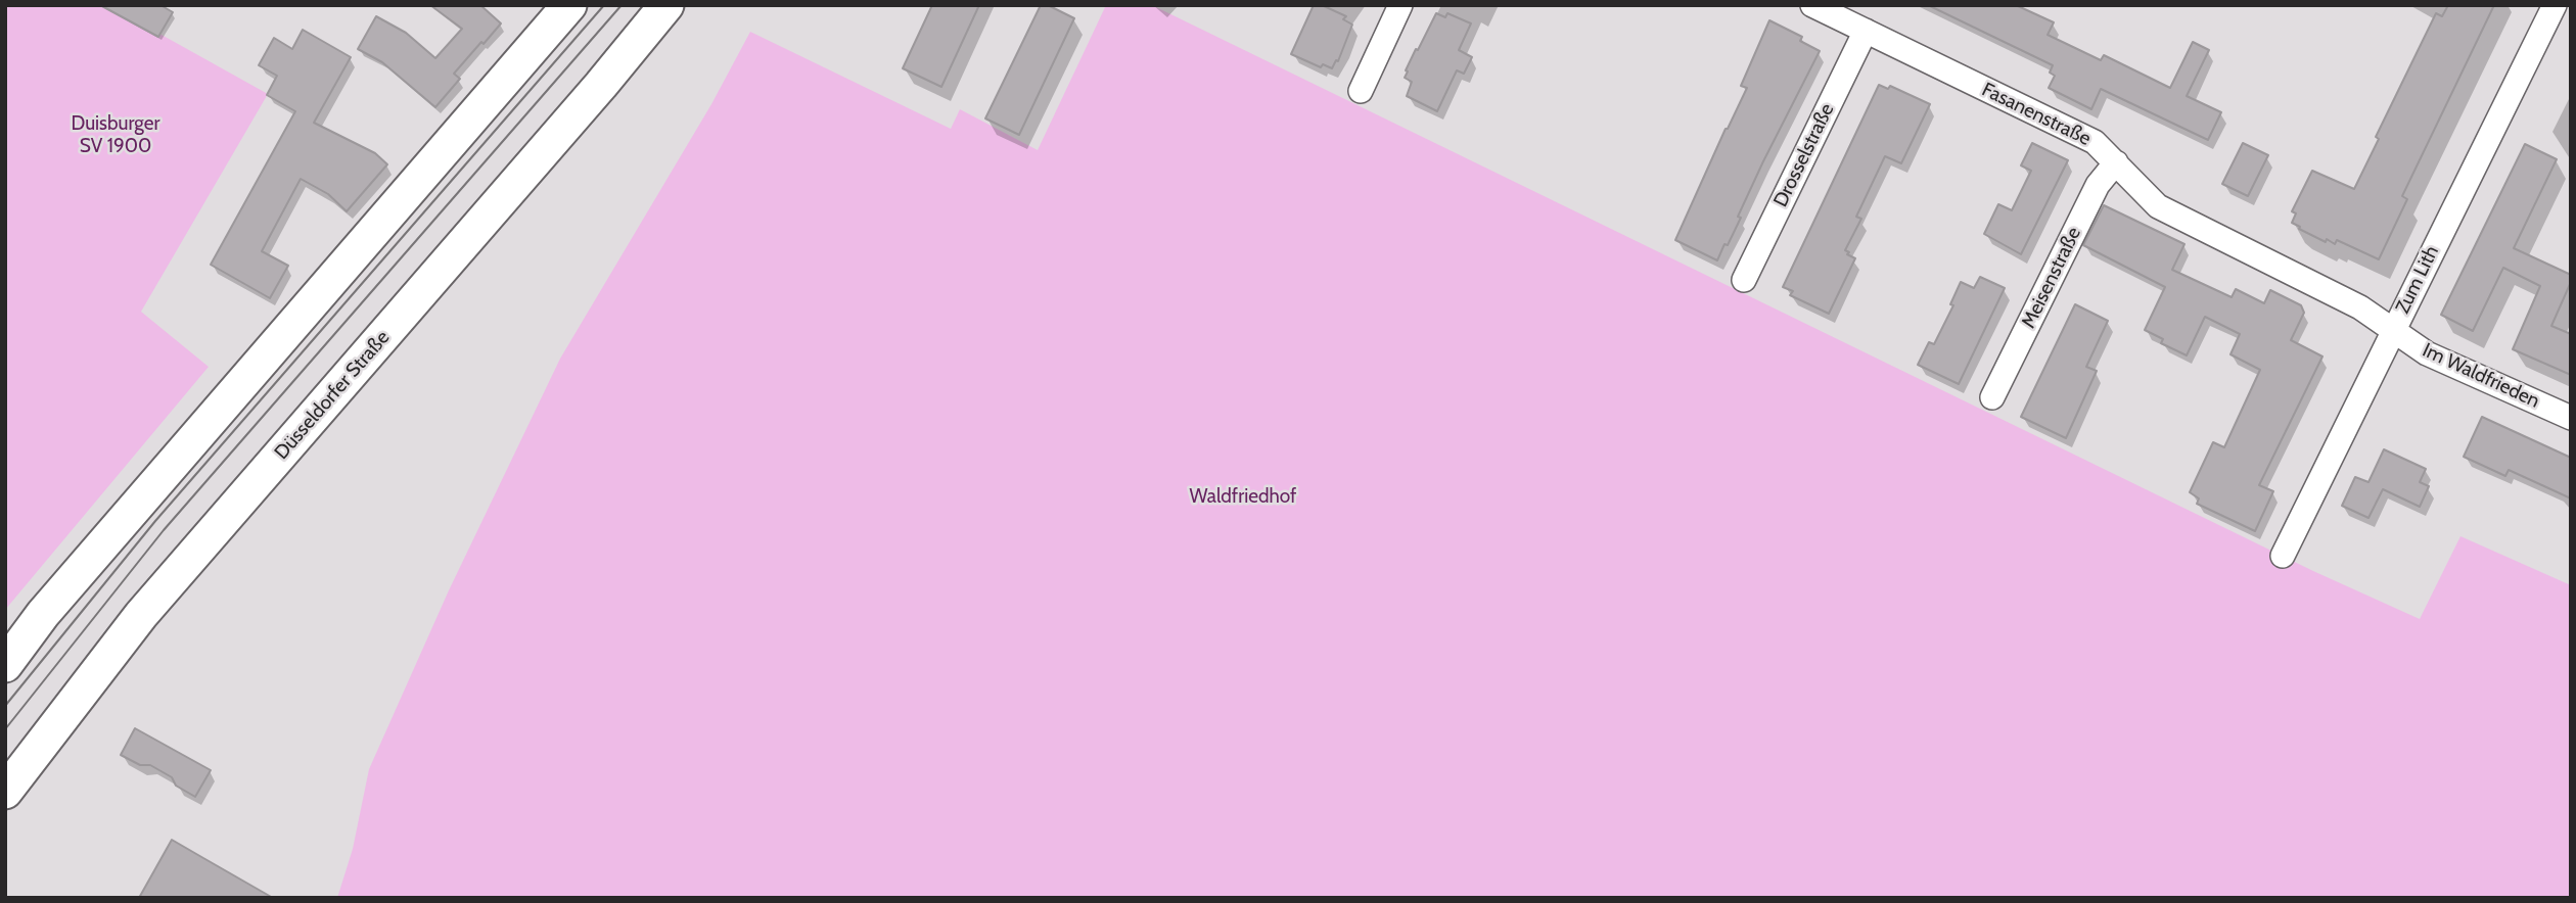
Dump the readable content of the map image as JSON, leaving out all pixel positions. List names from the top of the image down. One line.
{"streets":{"main road":["Düsseldorfer Straße"],"street":["Fasanenstraße","Drosselstraße","Meisenstraße","Zum Lith","Im Waldfrieden"]},"crossings":[["Fasanenstraße","Drosselstraße"],["Fasanenstraße","Meisenstraße"],["Fasanenstraße","Zum Lith"],["Fasanenstraße","Im Waldfrieden"],["Zum Lith","Im Waldfrieden"]],"parks":["Duisburger SV 1900","Waldfriedhof"]}
